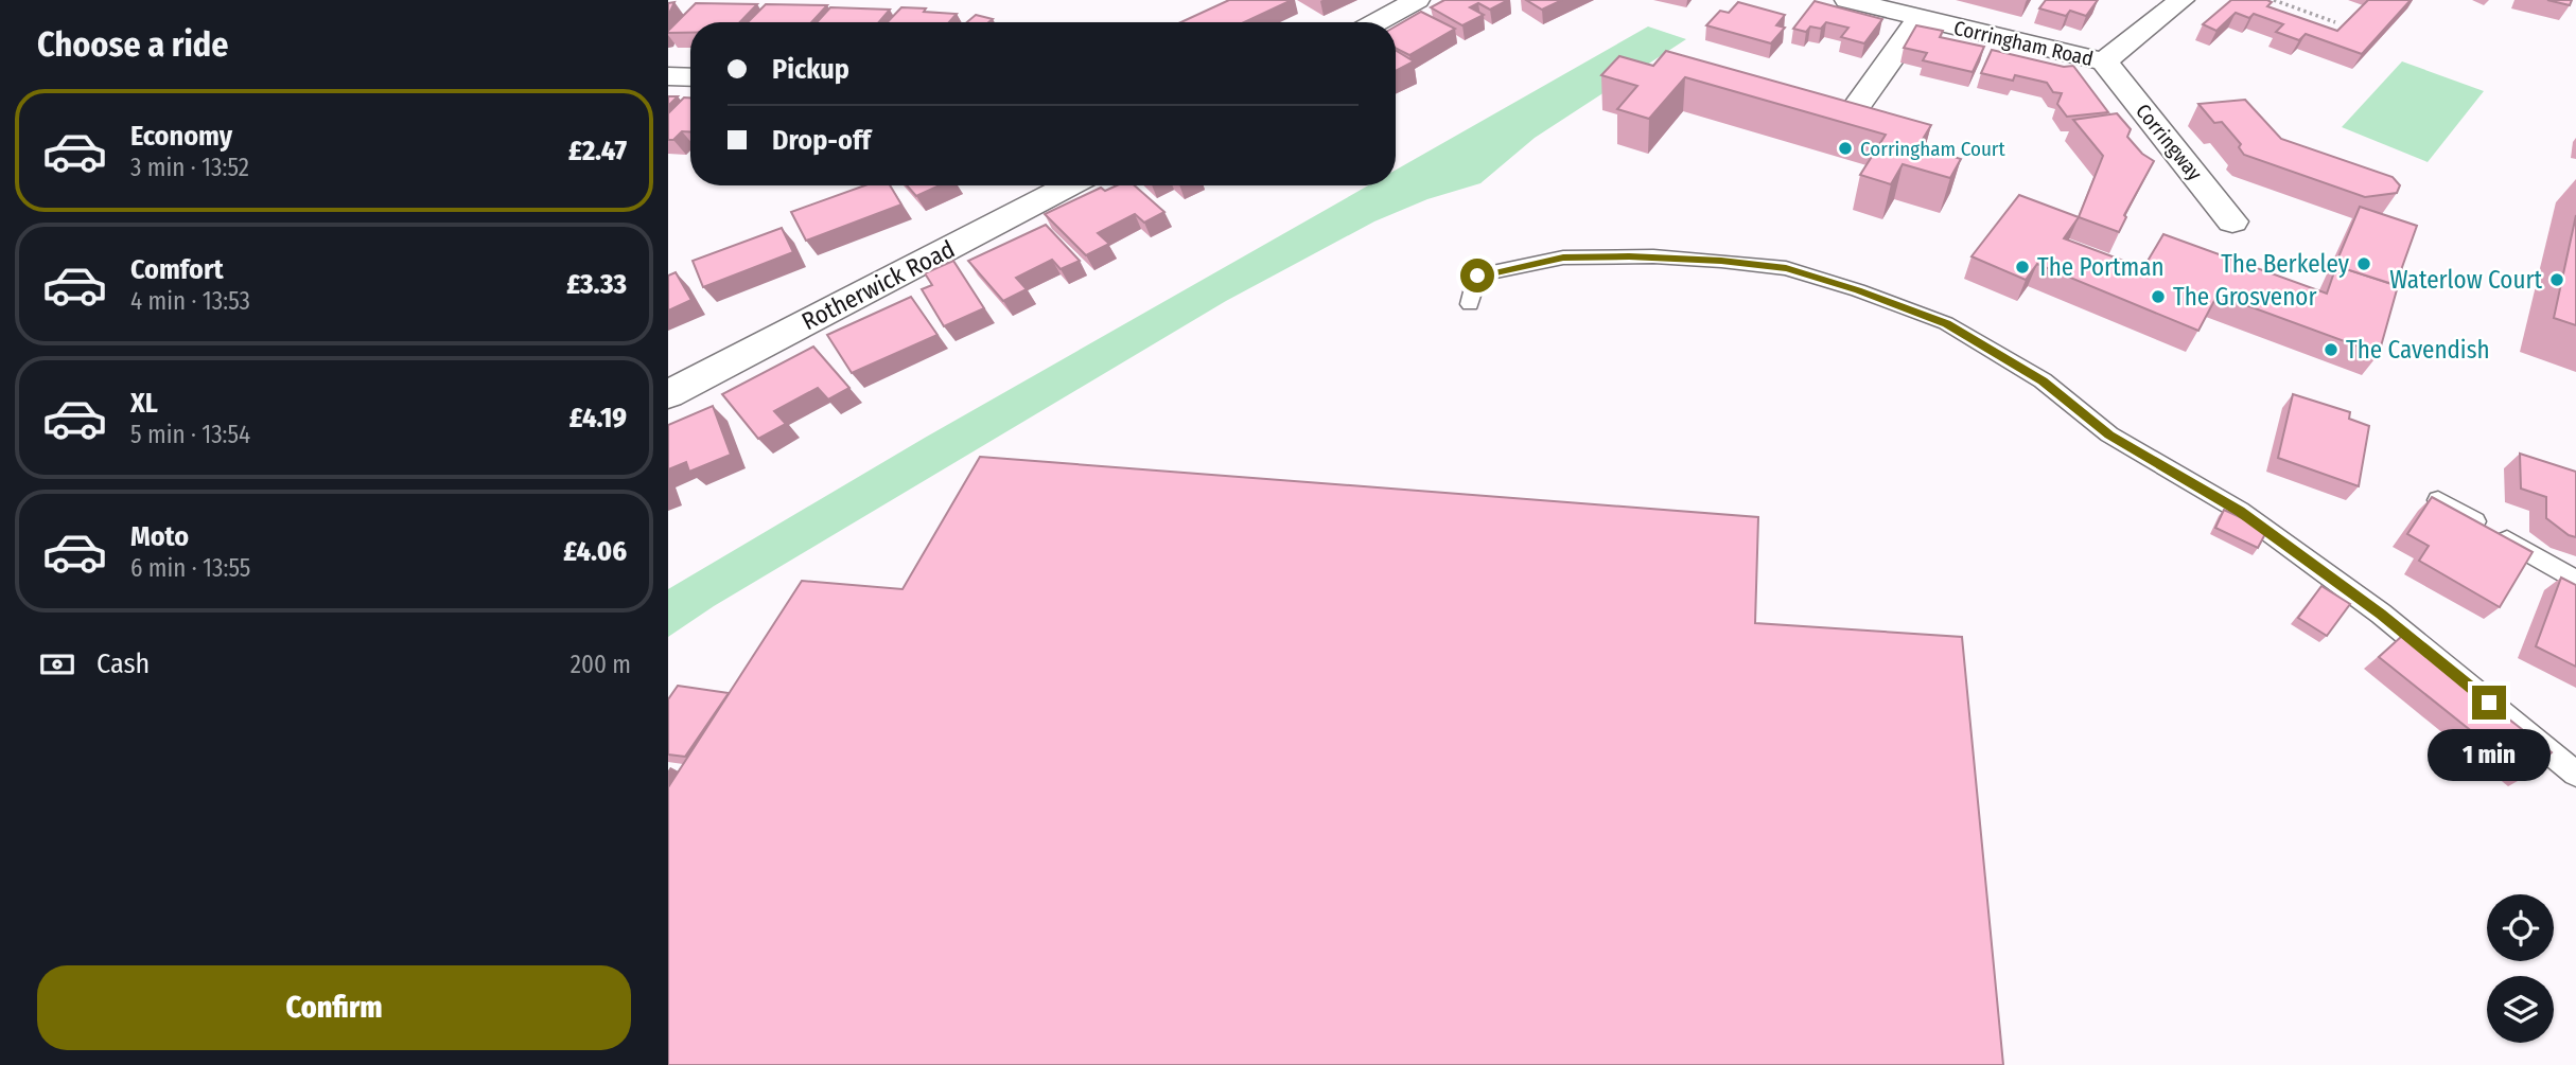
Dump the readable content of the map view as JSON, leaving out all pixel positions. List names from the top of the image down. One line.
{"streets":{"street":["Corringham Road","Corringway","Rotherwick Road"]},"crossings":[["Corringham Road","Corringway"]],"places":["Corringham Court","The Berkeley","The Portman","Waterlow Court","The Grosvenor","The Cavendish"],"page":{"heading":"Choose a ride","banner":["Pickup","Drop-off"],"list":[{"name":"Economy","note":"3 min · 13:52","value":"£2.47"},{"name":"Comfort","note":"4 min · 13:53","value":"£3.33"},{"name":"XL","note":"5 min · 13:54","value":"£4.19"},{"name":"Moto","note":"6 min · 13:55","value":"£4.06"}],"pay":["Cash","200 m"],"bubble":"1 min","buttons":"Confirm"}}
